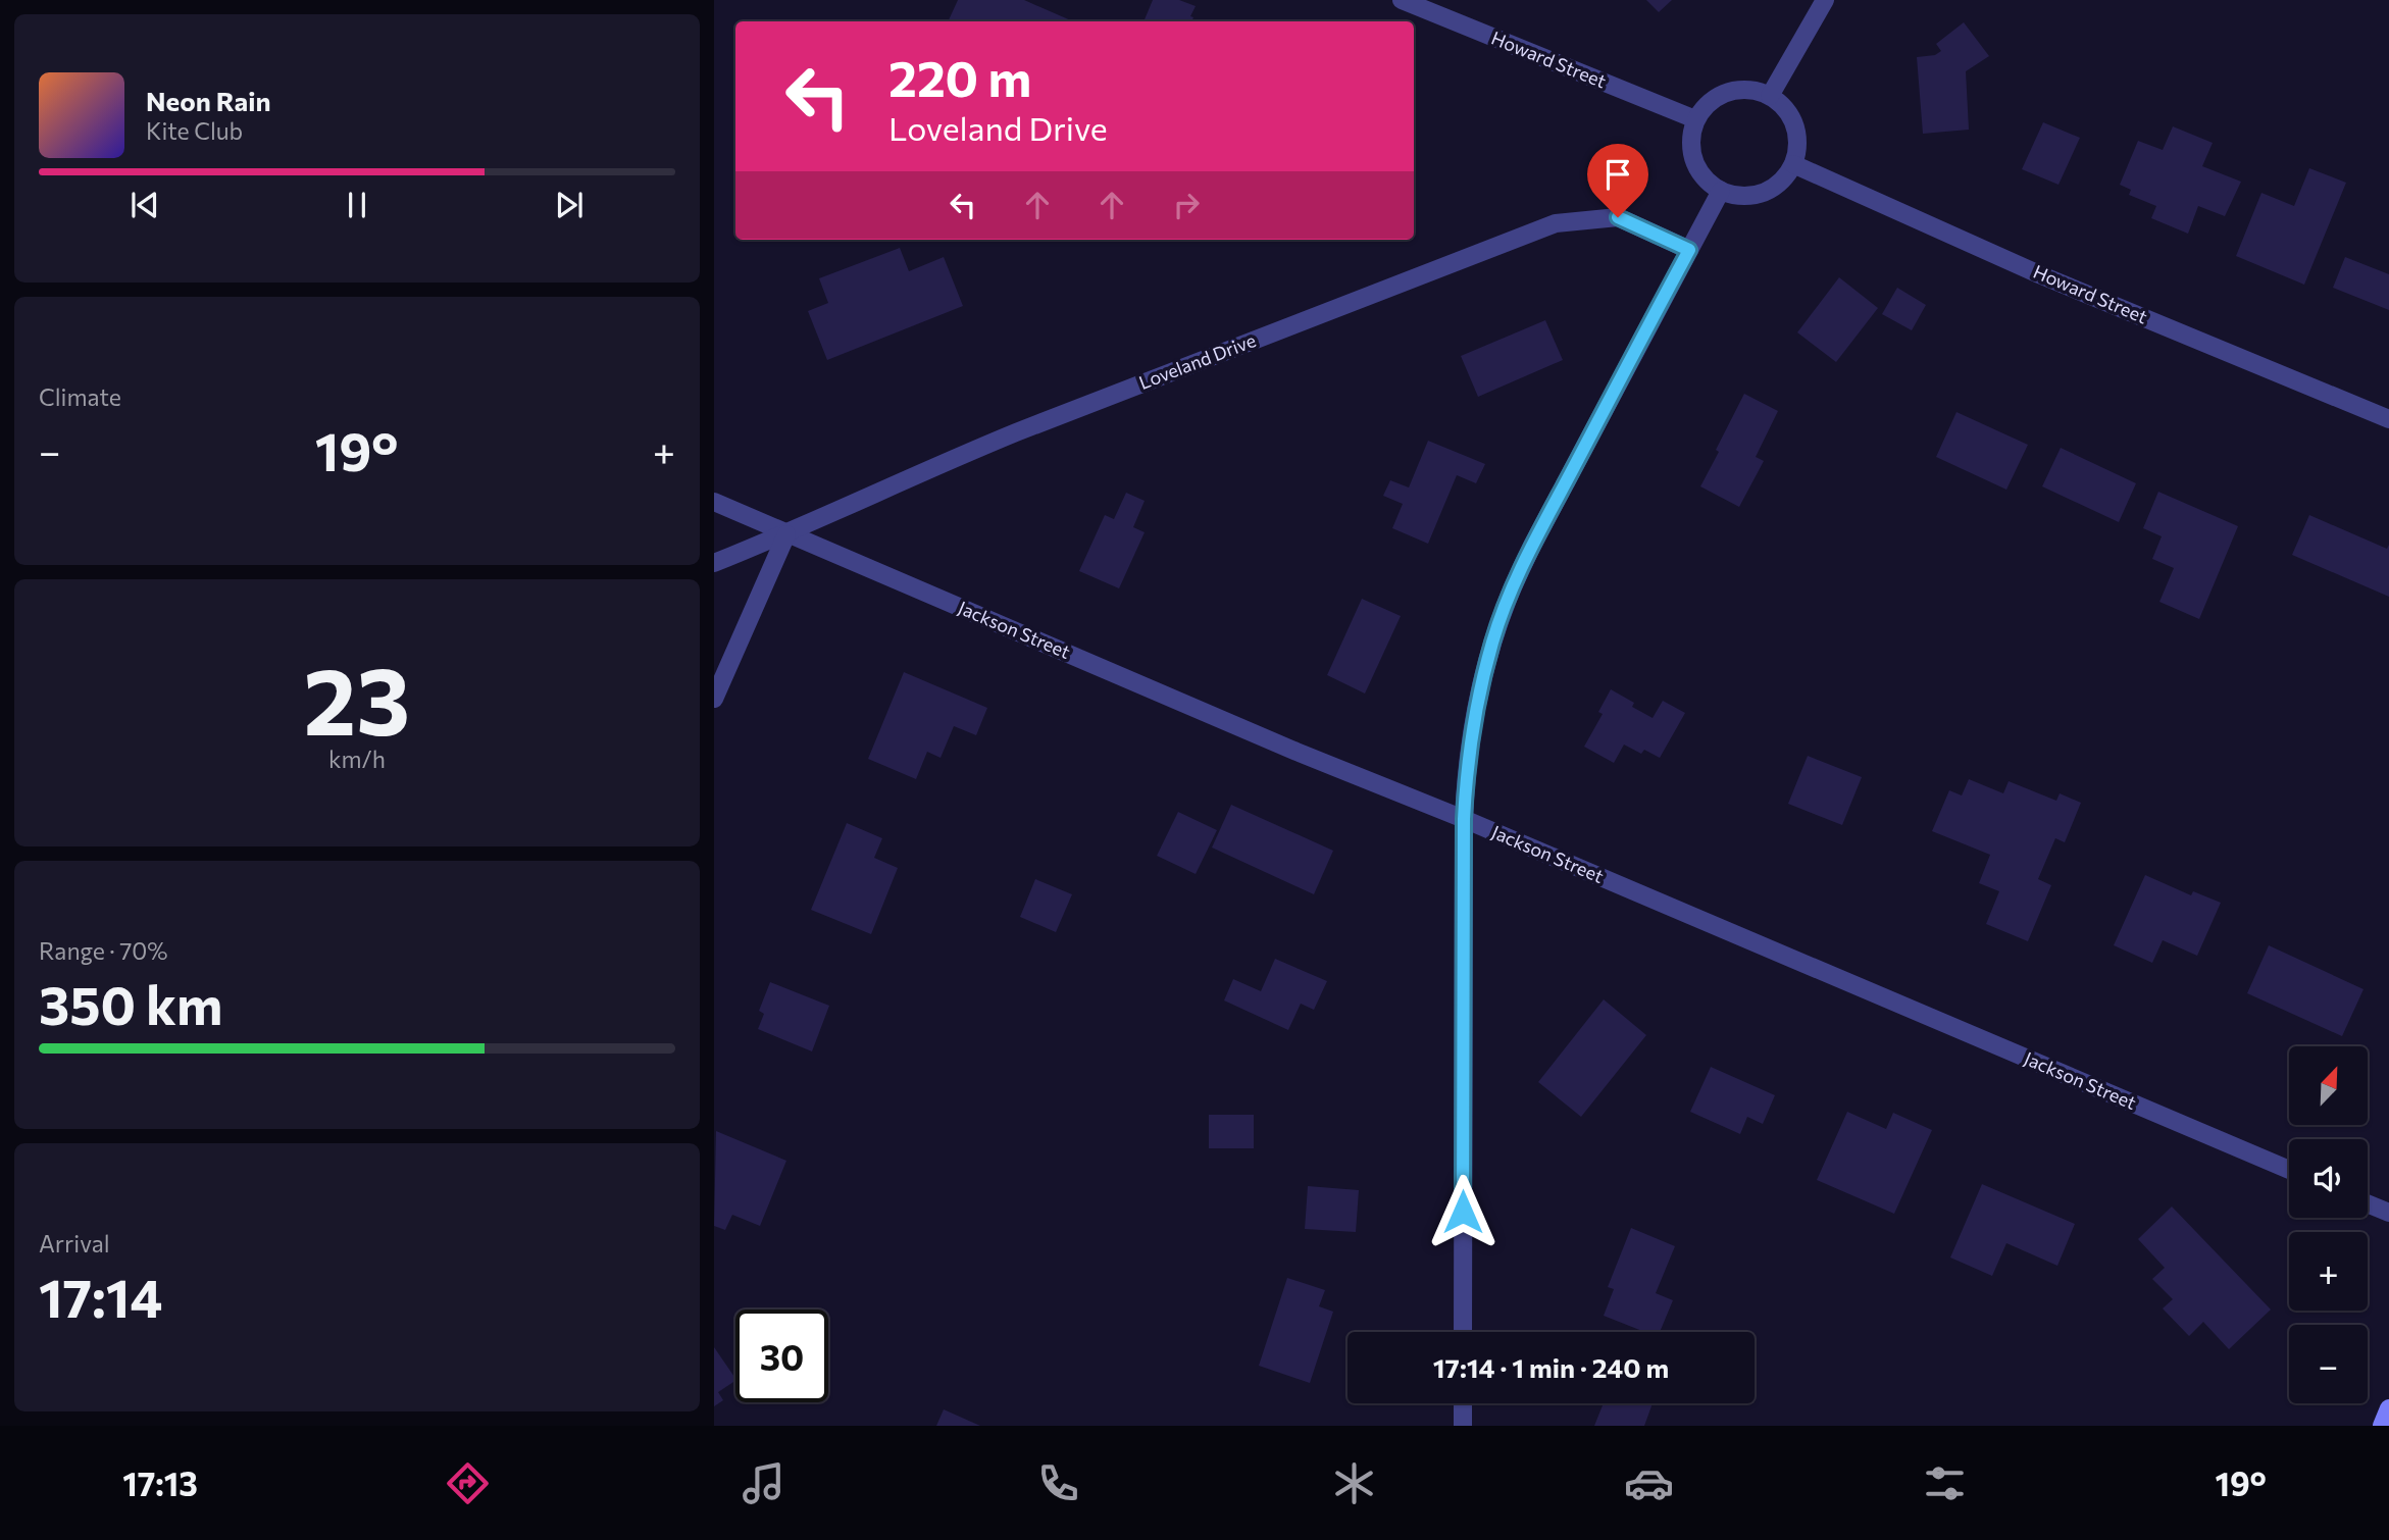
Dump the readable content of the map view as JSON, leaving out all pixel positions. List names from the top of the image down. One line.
{"streets":{"street":["Howard Street","Loveland Drive","Jackson Street"]},"crossings":[["Loveland Drive","Jackson Street"]],"north":"top right","page":{"turn":["220 m","Loveland Drive"],"song":["Neon Rain","Kite Club"],"tile":["Climate",["23","km/h"],["Range · 70%","350 km"],["Arrival","17:14"]],"heat":["−","19°","+"],"map_buttons":["+","−"],"limit":"30","trip":"17:14 · 1 min · 240 m","tabs":["17:13","19°"]}}
